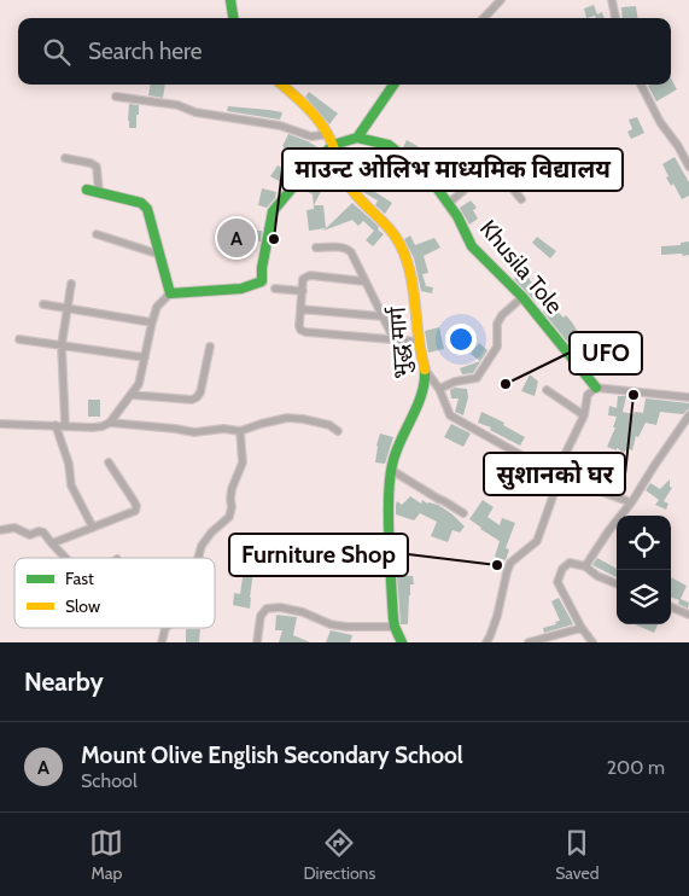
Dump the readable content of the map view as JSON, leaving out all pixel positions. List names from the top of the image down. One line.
{"streets":{"street":["Khusila Tole","भुद्ध मार्ग"]},"places":["माउन्ट ओलिभ माध्यमिक विद्यालय","UFO","सुशानको घर","Furniture Shop"],"legend":["Fast","Slow"],"page":{"search":"Search here","pins":"A","heading":"Nearby","list":[{"mark":"A","name":"Mount Olive English Secondary School","note":"School","value":"200 m"}],"nav":["Map","Directions","Saved"]}}
